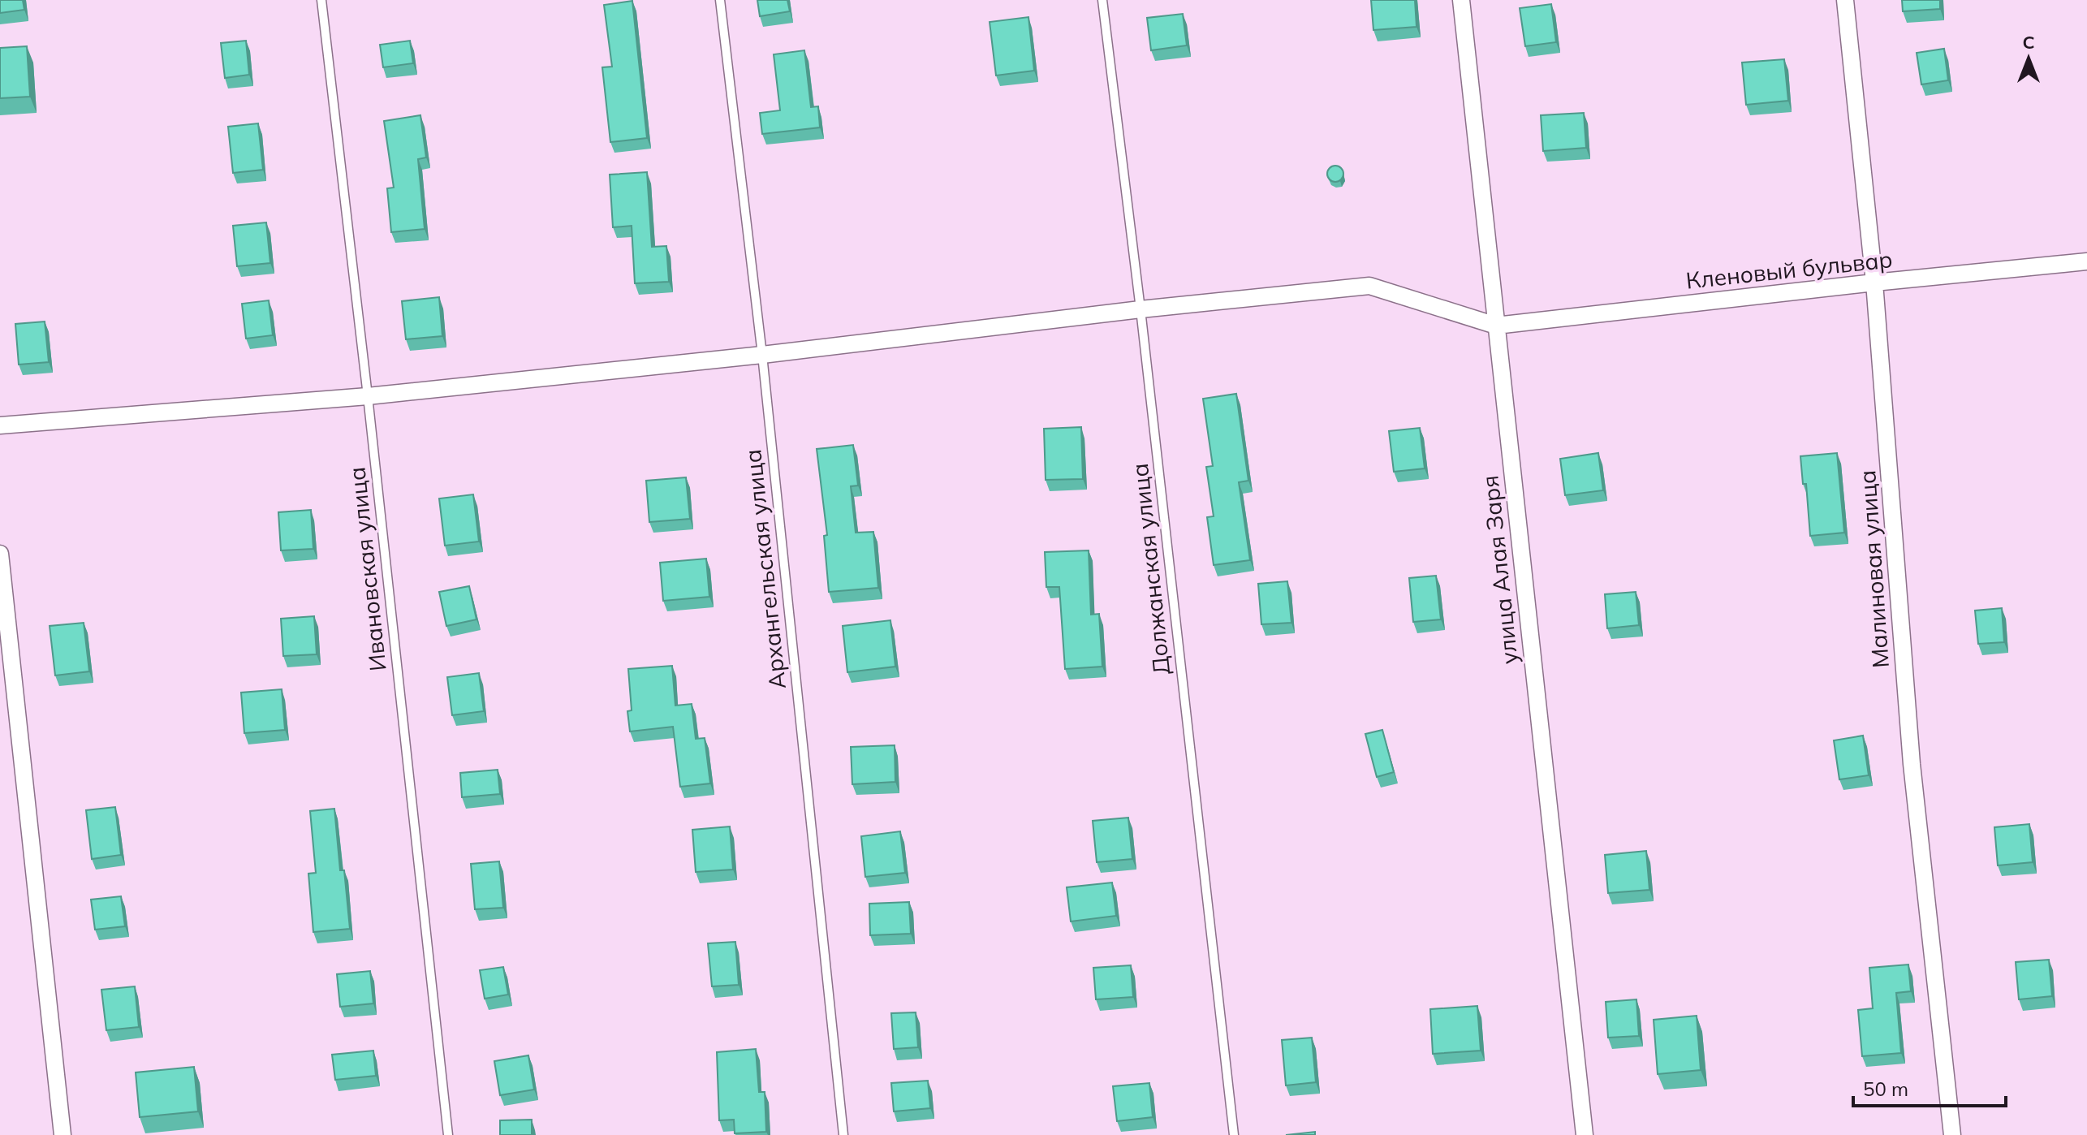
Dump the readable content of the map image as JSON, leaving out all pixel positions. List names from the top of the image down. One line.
{"streets":{"street":["Кленовый бульвар","Малиновая улица","улица Алая Заря"],"lane":["Ивановская улица","Архангельская улица","Должанская улица"]},"crossings":[["Кленовый бульвар","Малиновая улица"],["Кленовый бульвар","улица Алая Заря"]],"scale_bar":"50 m","north":"top"}
